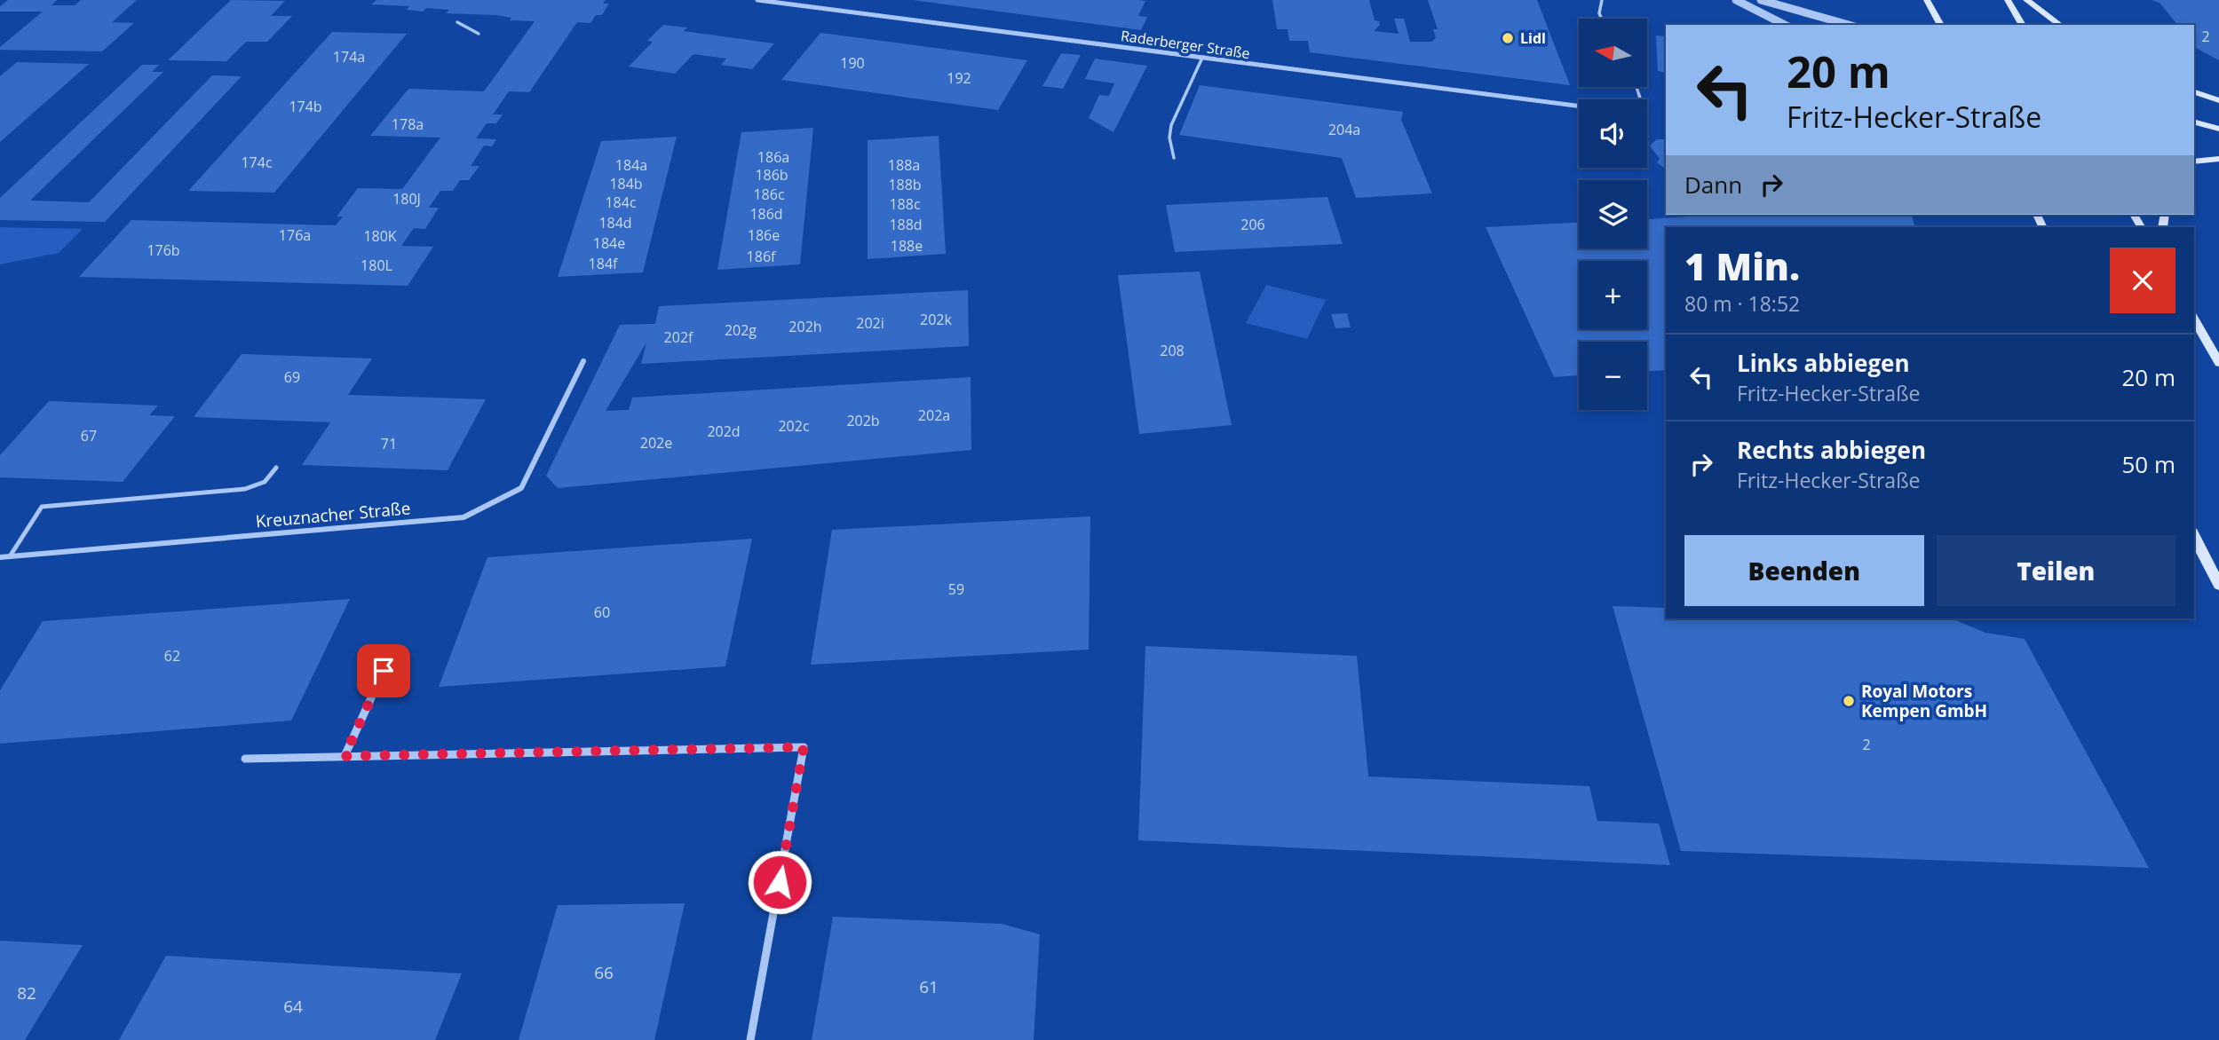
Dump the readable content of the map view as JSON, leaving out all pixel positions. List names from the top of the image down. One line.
{"streets":{"street":["Raderberger Straße","Kreuznacher Straße"]},"places":["Lidl","Royal Motors Kempen GmbH"],"house_numbers":["2","174a","190","192","174b","178a","204a","186a","174c","184a","188a","186b","184b","188b","186c","180J","184c","188c","186d","184d","188d","206","176a","186e","180K","184e","188e","176b","186f","184f","180L","202k","202i","202h","202g","202f","208","69","202a","202b","202c","202d","67","202e","71","59","60","62","2","66","61","82","64"],"north":"left","page":{"map_buttons":["+","−"],"turn":["20 m","Fritz-Hecker-Straße"],"then":"Dann","heading":["1 Min.","80 m · 18:52"],"list":[{"name":"Links abbiegen","note":"Fritz-Hecker-Straße","value":"20 m"},{"name":"Rechts abbiegen","note":"Fritz-Hecker-Straße","value":"50 m"}],"buttons":["Beenden","Teilen"]}}
